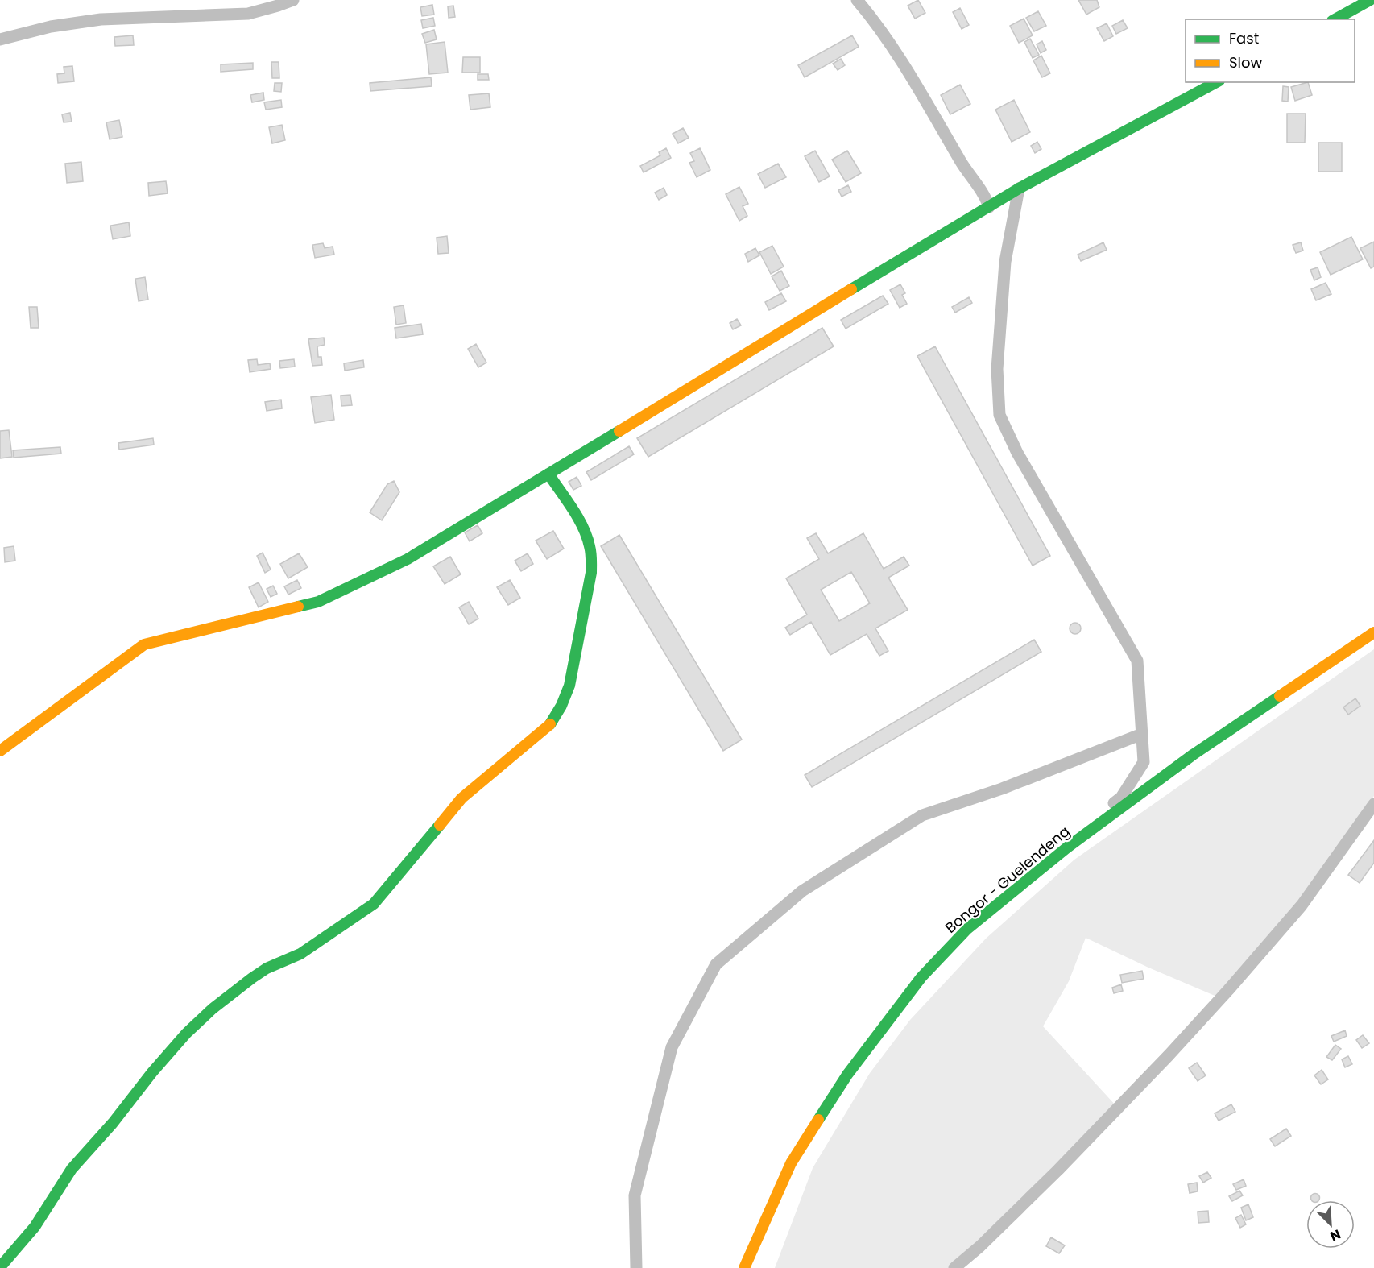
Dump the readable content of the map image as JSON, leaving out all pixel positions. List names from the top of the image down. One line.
{"streets":{"main road":["Bongor - Guelendeng"]},"legend":["Fast","Slow"],"north":"bottom right"}
